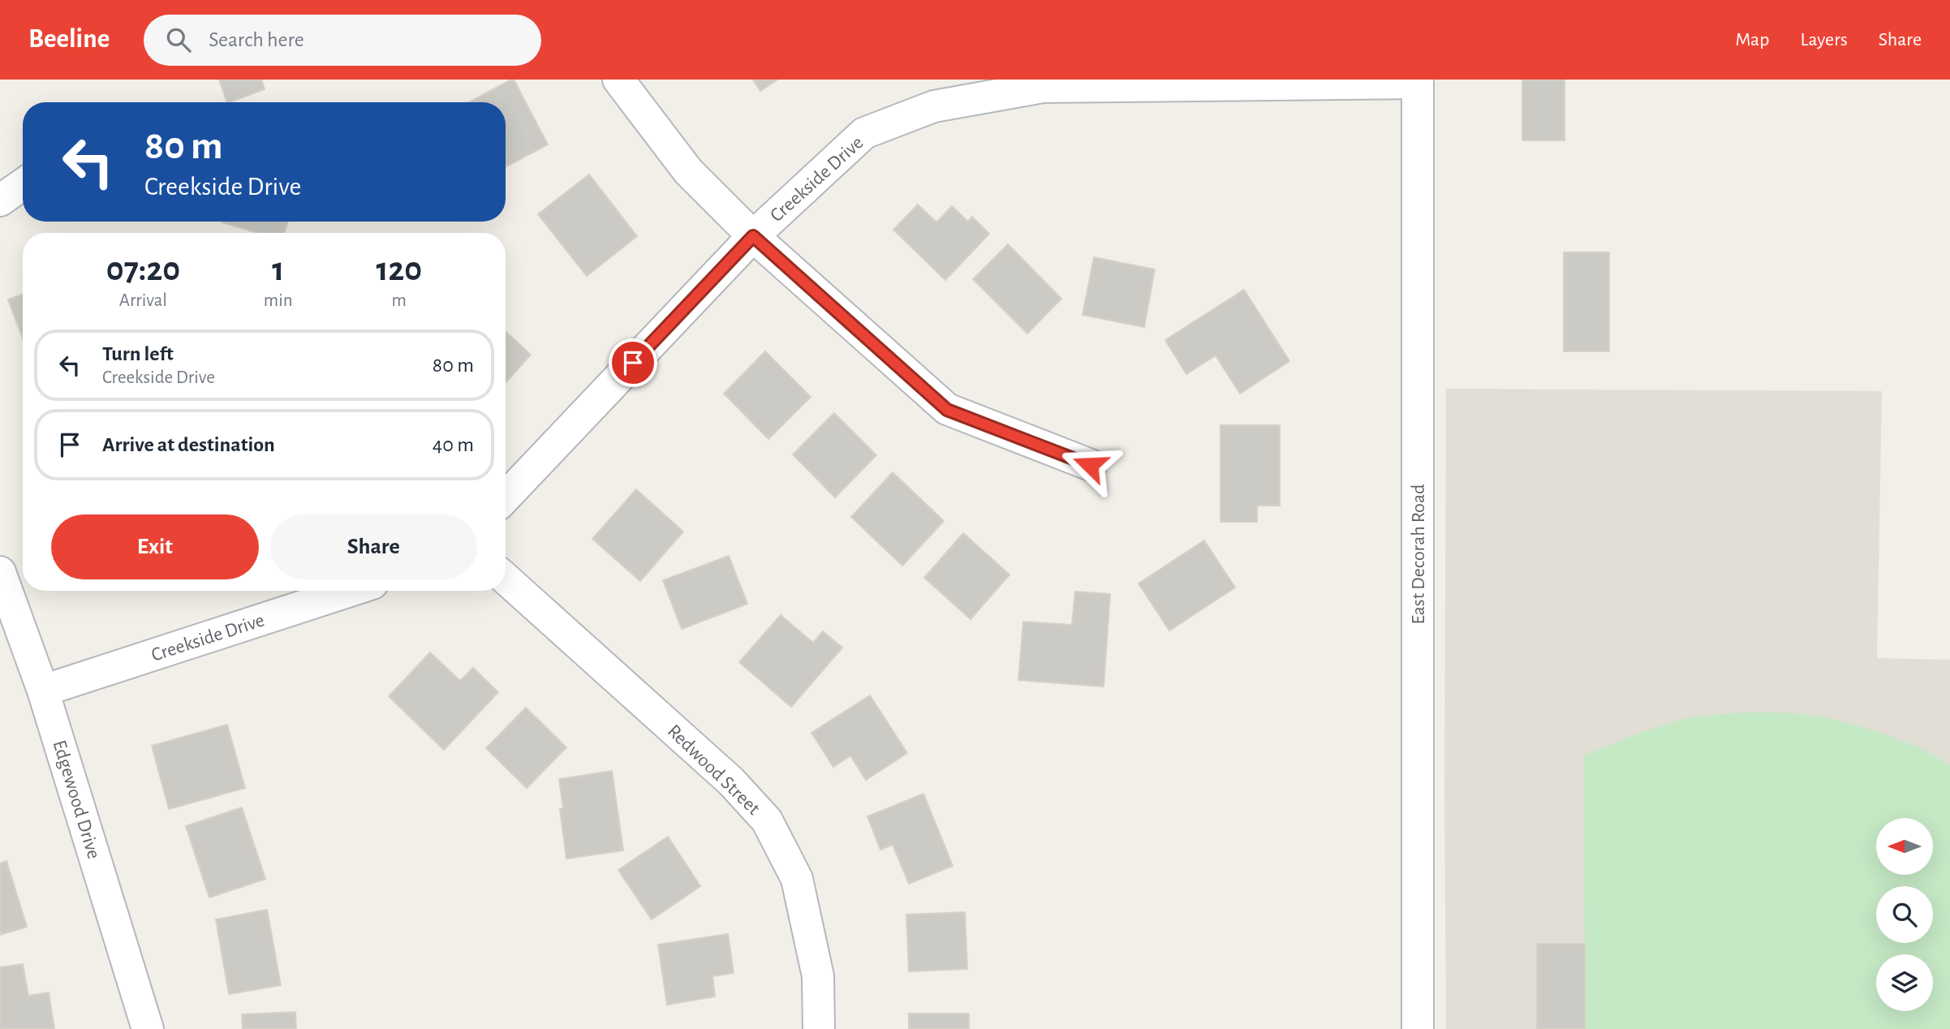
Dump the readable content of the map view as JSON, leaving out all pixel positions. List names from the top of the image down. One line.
{"streets":{"street":["Creekside Drive","East Decorah Road","Redwood Street","Edgewood Drive"]},"crossings":[["Creekside Drive","East Decorah Road"],["Creekside Drive","Edgewood Drive"]],"north":"left","page":{"header":"Beeline","search":"Search here","nav":["Map","Layers","Share"],"turn":["80 m","Creekside Drive"],"eta":["07:20","Arrival","1","min","120","m"],"list":[{"name":"Turn left","note":"Creekside Drive","value":"80 m"},{"name":"Arrive at destination","value":"40 m"}],"buttons":["Exit","Share"]}}
